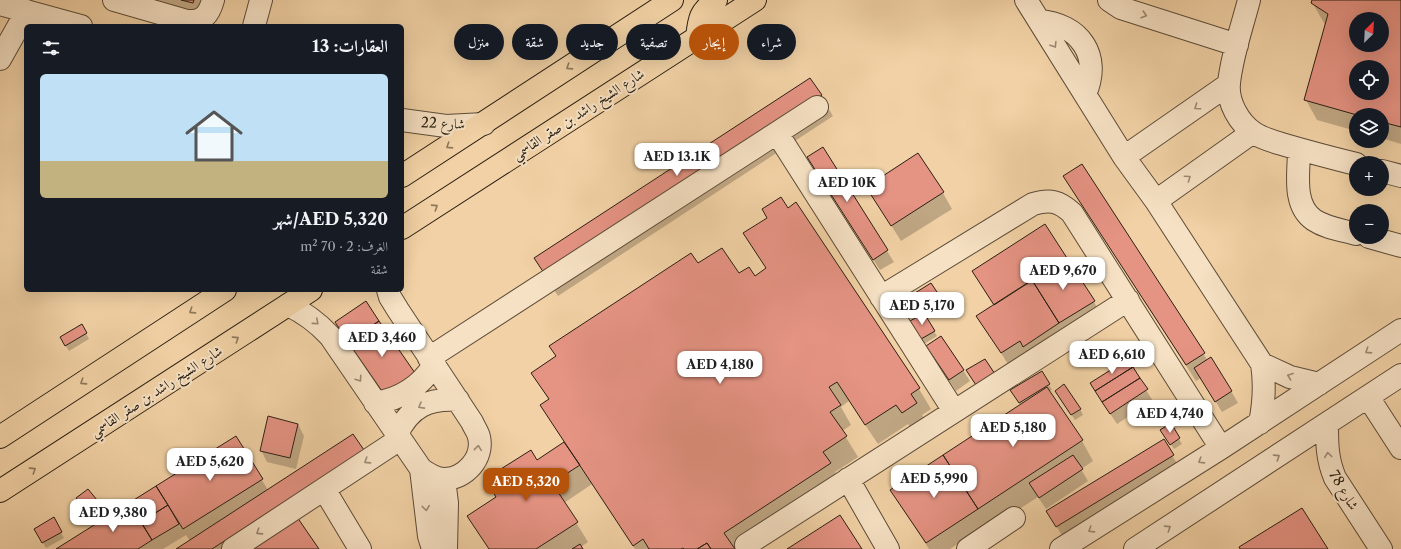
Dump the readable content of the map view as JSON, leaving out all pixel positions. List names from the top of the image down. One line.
{"streets":{"main road":["شارع الشيخ راشد بن صقر القاسمي"],"street":["شارع 22","شارع 78"]},"north":"top right","page":{"map_buttons":["+","−"],"chip":["شراء","إيجار","تصفية","جديد","شقة","منزل"],"heading":"العقارات: 13","list":[{"name":"AED 5,320/شهر","note":"الغرف: 2 · 70 m² · شقة"}],"price":["AED 13.1K","AED 10K","AED 9,670","AED 5,170","AED 3,460","AED 6,610","AED 4,180","AED 4,740","AED 5,180","AED 5,620","AED 5,990","AED 5,320","AED 9,380"]}}
